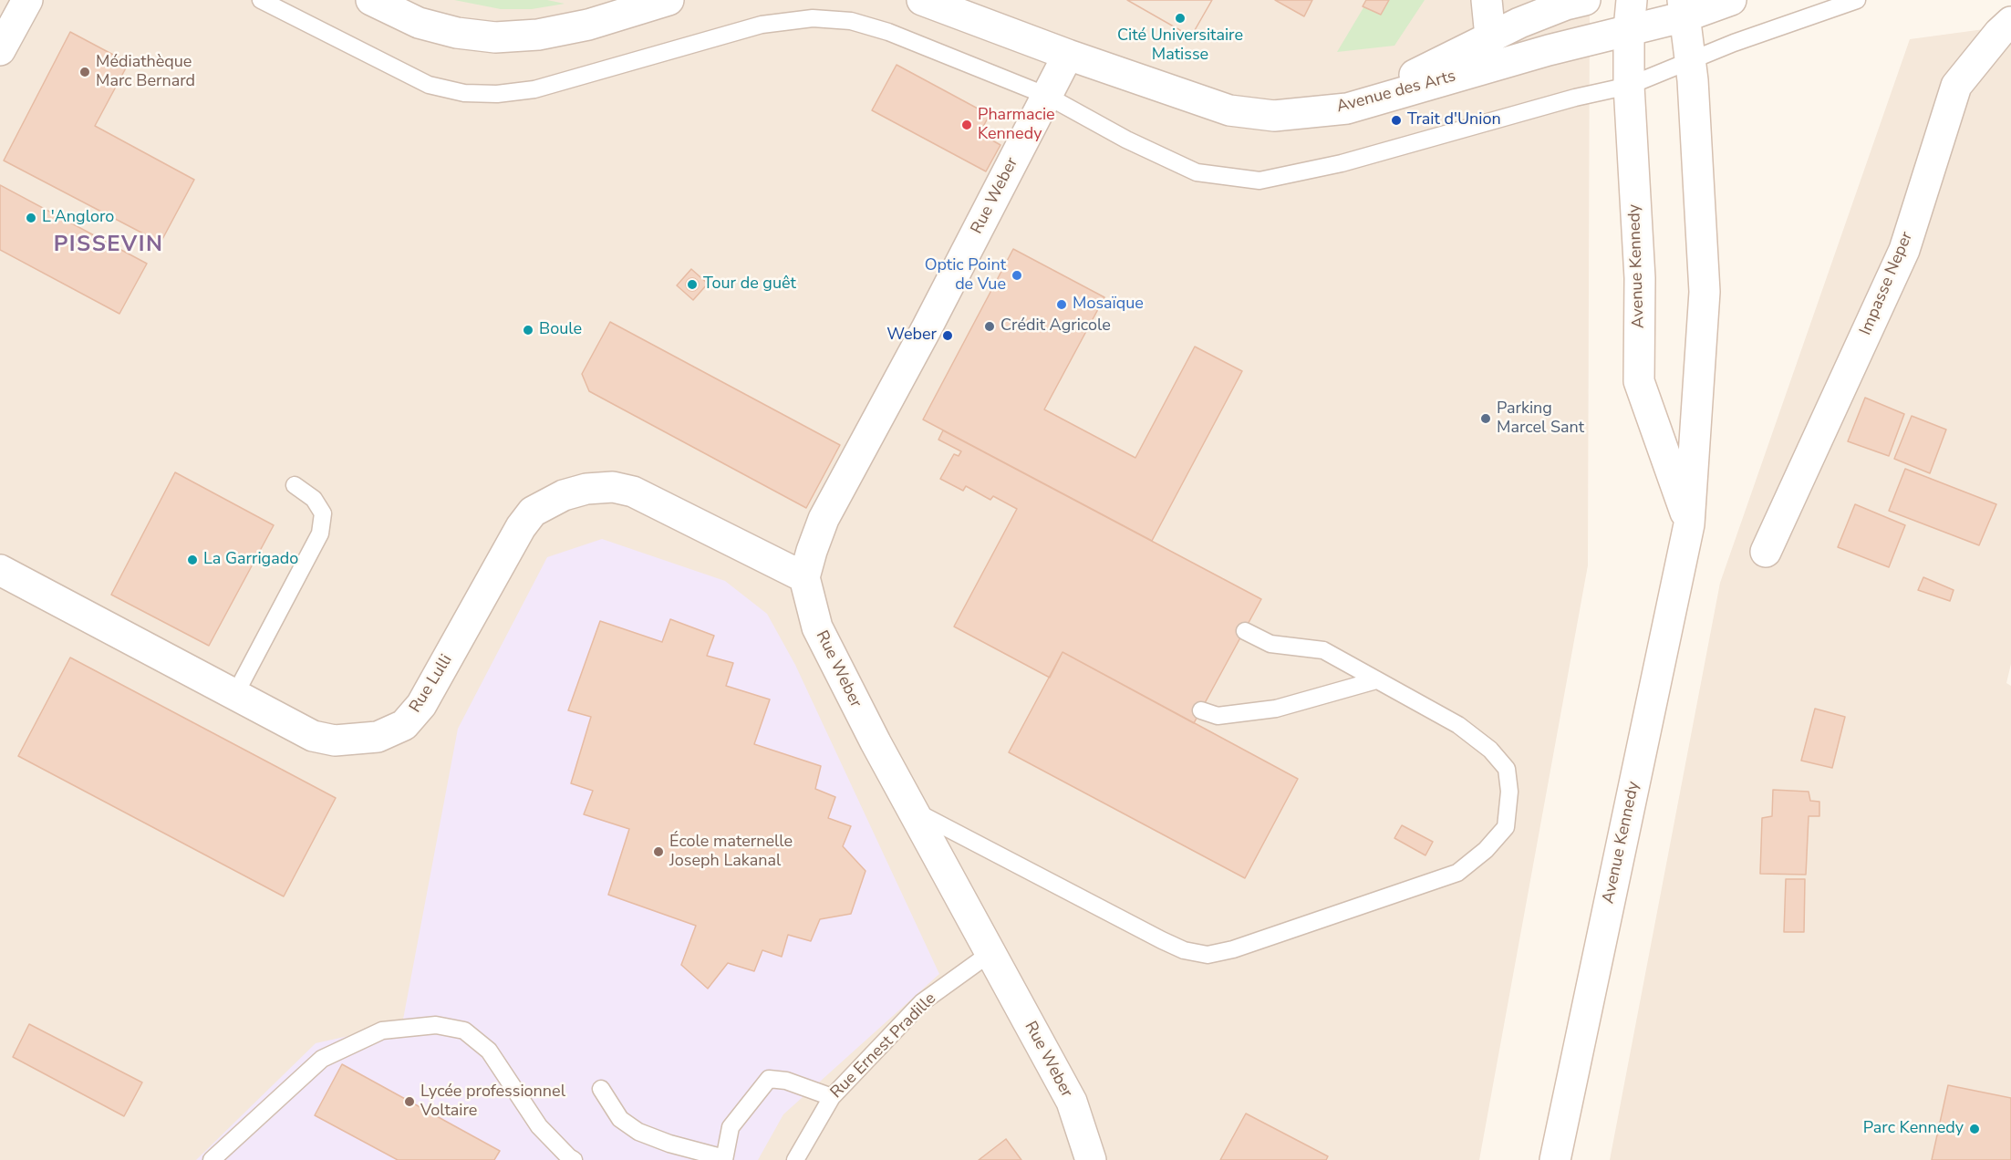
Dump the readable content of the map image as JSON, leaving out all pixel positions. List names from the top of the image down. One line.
{"streets":{"street":["Avenue des Arts","Rue Weber","Avenue Kennedy","Impasse Neper","Rue Lulli"],"lane":["Rue Ernest Pradille"]},"crossings":[["Avenue des Arts","Rue Weber"],["Avenue des Arts","Avenue Kennedy"],["Rue Weber","Rue Lulli"],["Rue Weber","Rue Ernest Pradille"]],"districts":["PISSEVIN"],"places":["Cité Universitaire Matisse","Médiathèque Marc Bernard","Trait d'Union","Pharmacie Kennedy","L'Angloro","Optic Point de Vue","Tour de guêt","Mosaïque","Crédit Agricole","Boule","Weber","Parking Marcel Sant","La Garrigado","École maternelle Joseph Lakanal","Lycée professionnel Voltaire","Parc Kennedy"]}
